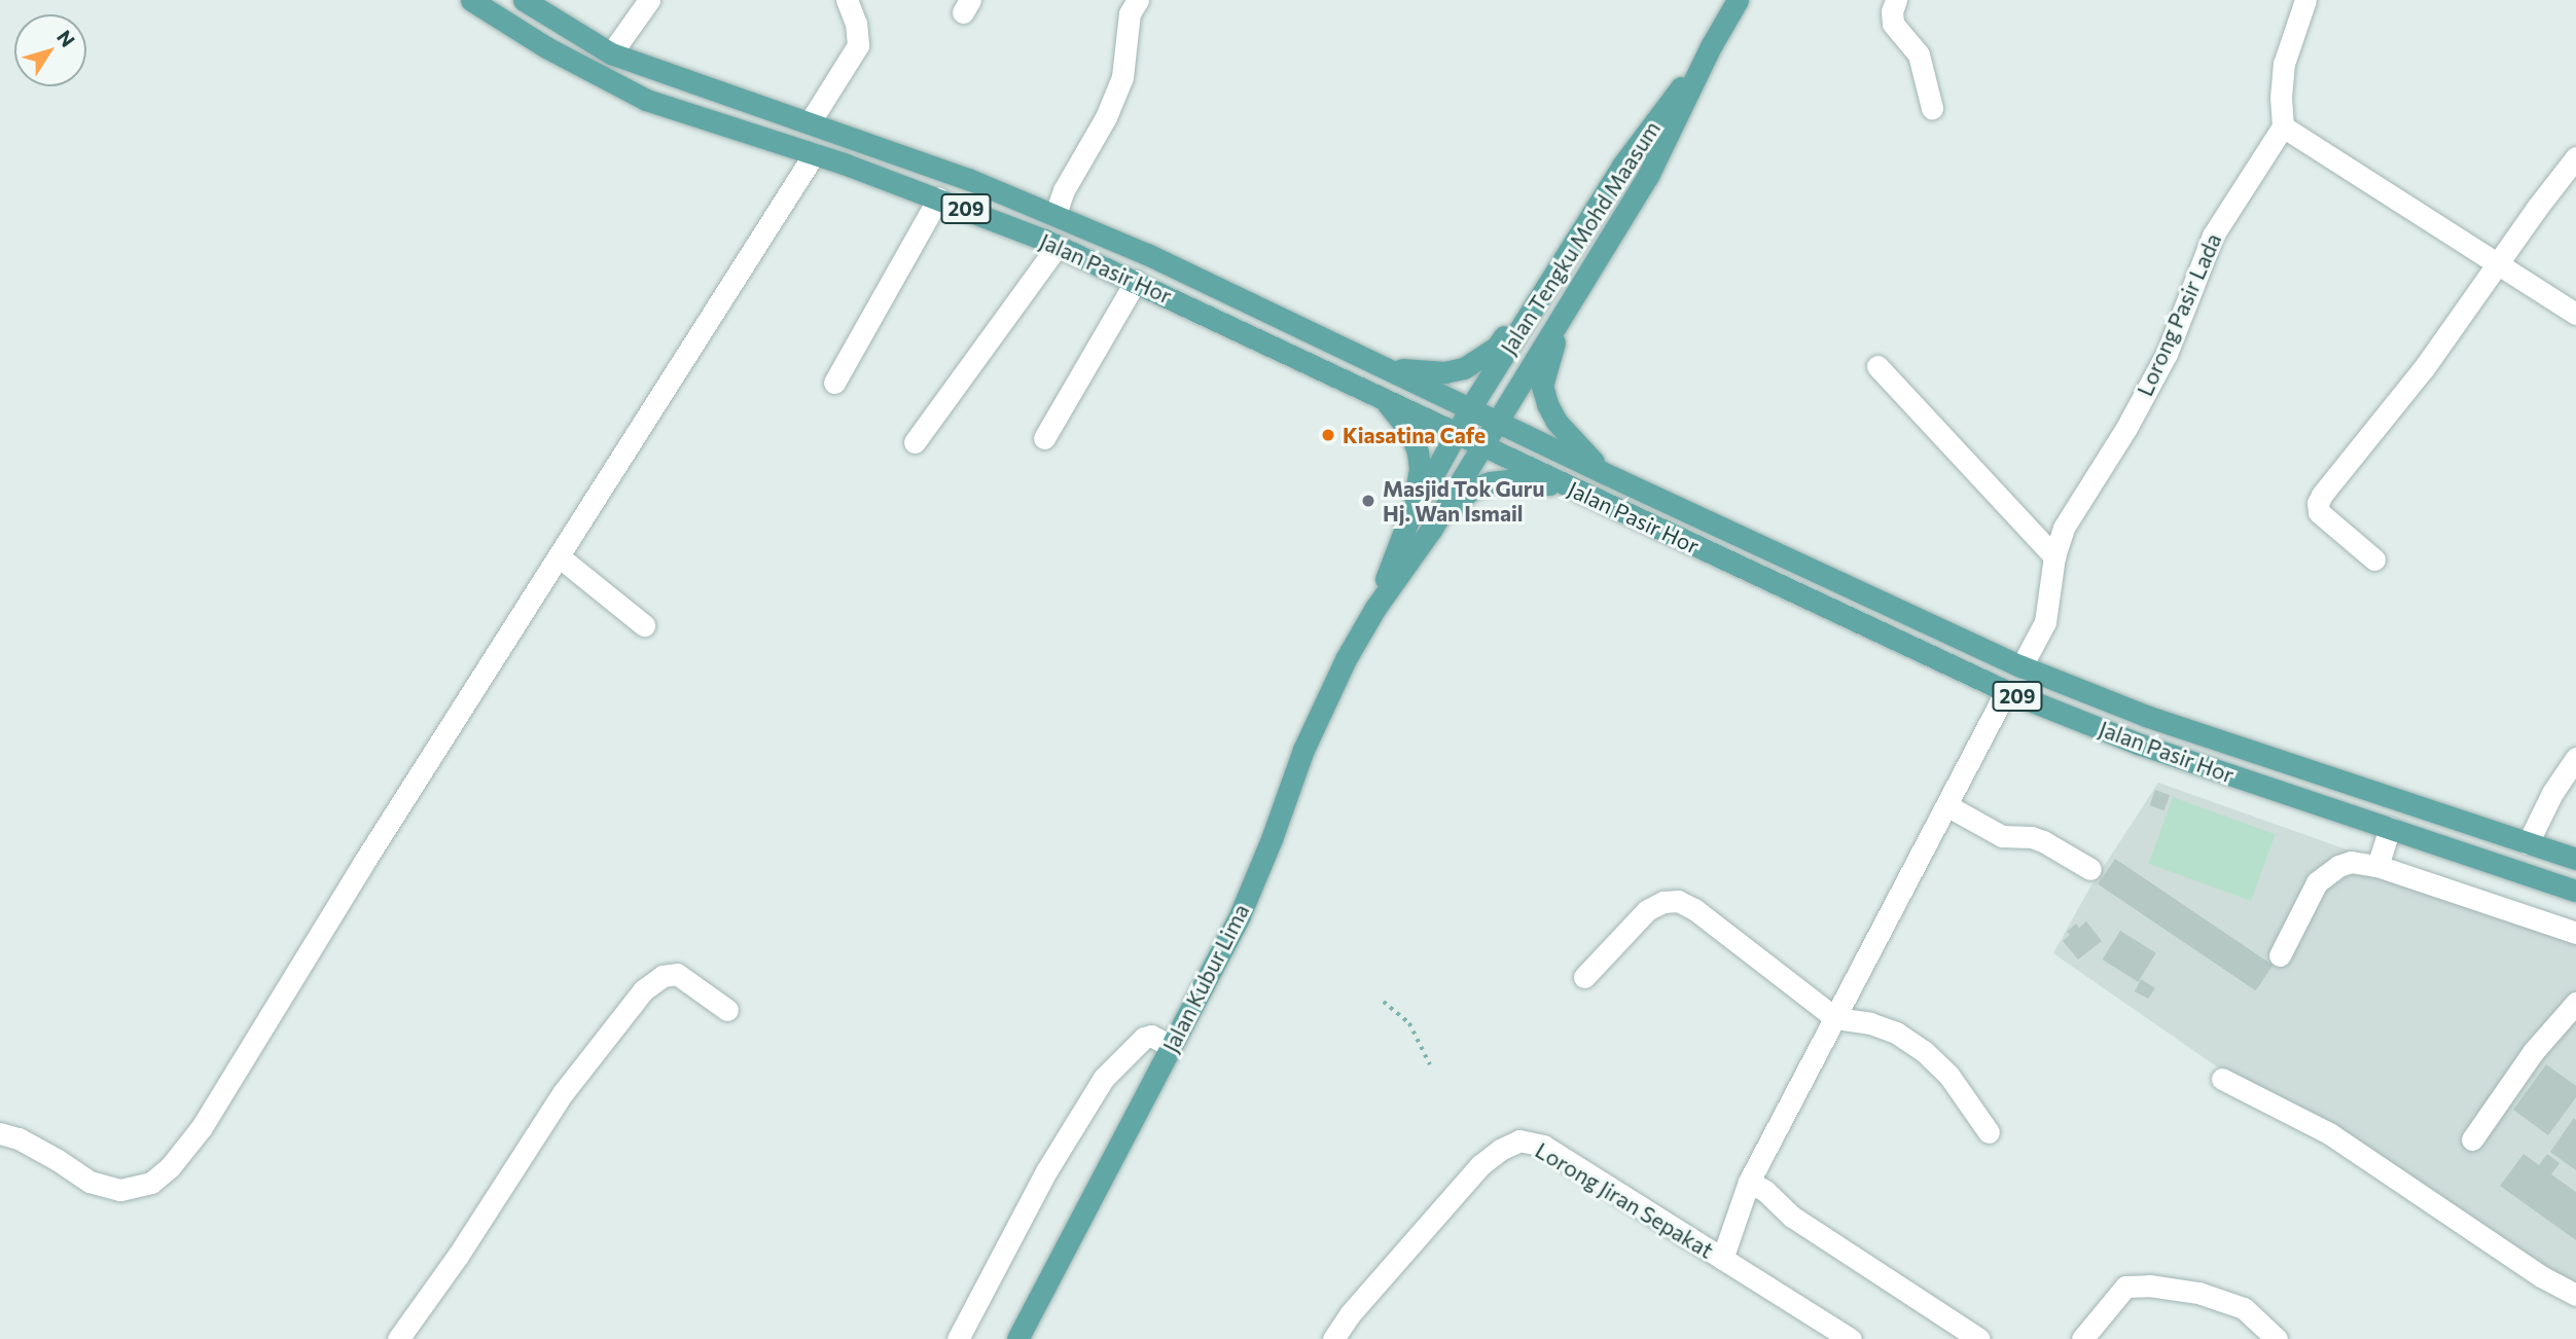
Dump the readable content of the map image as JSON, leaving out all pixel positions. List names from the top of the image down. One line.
{"streets":{"main road":["209","Jalan Tengku Mohd Maasum","Jalan Pasir Hor","Jalan Kubur Lima"],"street":["Lorong Pasir Lada","Lorong Jiran Sepakat"]},"crossings":[["Jalan Tengku Mohd Maasum","Jalan Pasir Hor"],["Jalan Tengku Mohd Maasum","Jalan Kubur Lima"],["Jalan Pasir Hor","Lorong Pasir Lada"],["Jalan Pasir Hor","Jalan Kubur Lima"]],"places":["Kiasatina Cafe","Masjid Tok Guru Hj. Wan Ismail"],"north":"top right"}
